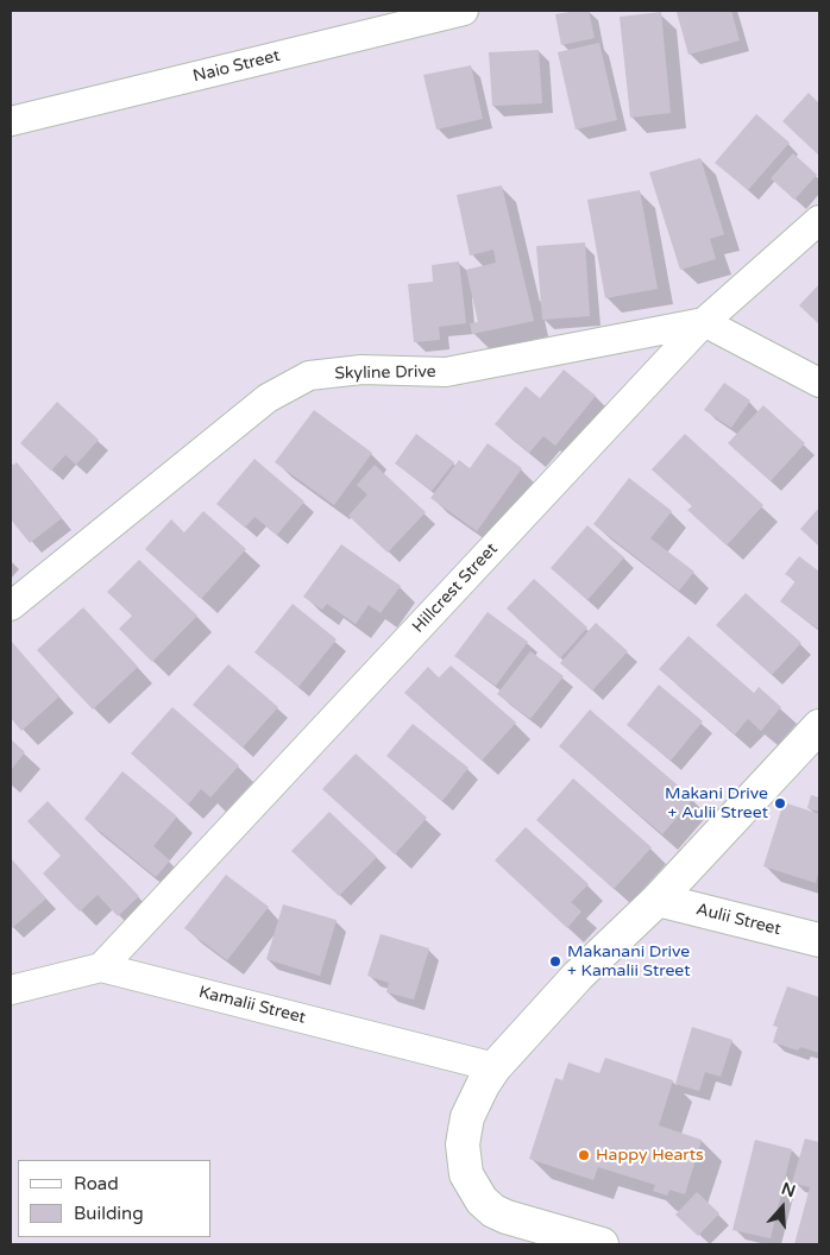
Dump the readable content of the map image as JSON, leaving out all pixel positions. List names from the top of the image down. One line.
{"streets":{"street":["Naio Street","Skyline Drive","Hillcrest Street","Aulii Street","Kamalii Street"]},"crossings":[["Skyline Drive","Hillcrest Street"],["Hillcrest Street","Kamalii Street"]],"places":["Makani Drive + Aulii Street","Makanani Drive + Kamalii Street","Happy Hearts"],"legend":["Road","Building"],"north":"top"}
